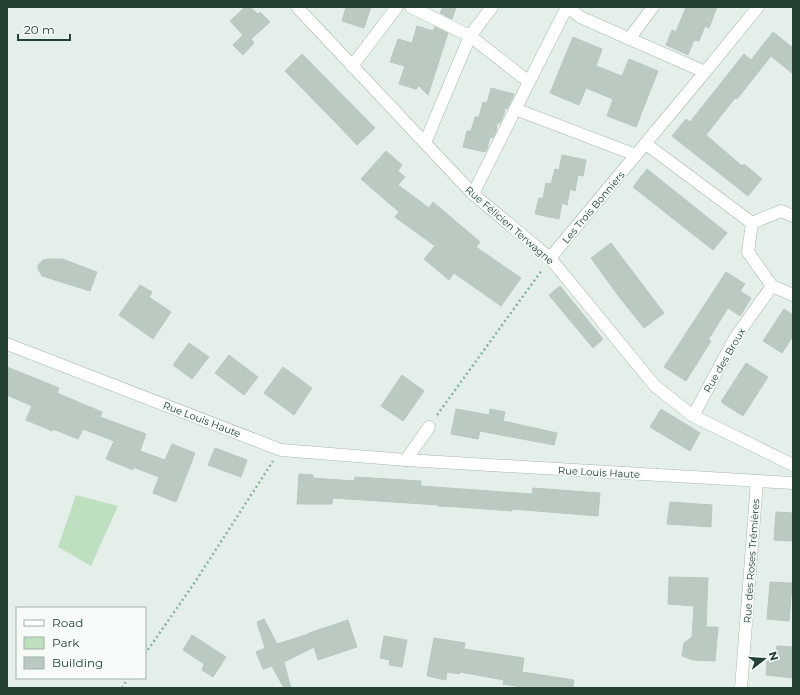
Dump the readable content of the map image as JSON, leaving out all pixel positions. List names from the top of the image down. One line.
{"streets":{"street":["Les Trois Bonniers","Rue Félicien Terwagne","Rue des Broux","Rue Louis Haute","Rue des Roses Trémières"]},"crossings":[["Les Trois Bonniers","Rue Félicien Terwagne"],["Rue Félicien Terwagne","Rue des Broux"],["Rue Louis Haute","Rue des Roses Trémières"]],"legend":["Road","Park","Building"],"scale_bar":"20 m","north":"right"}
